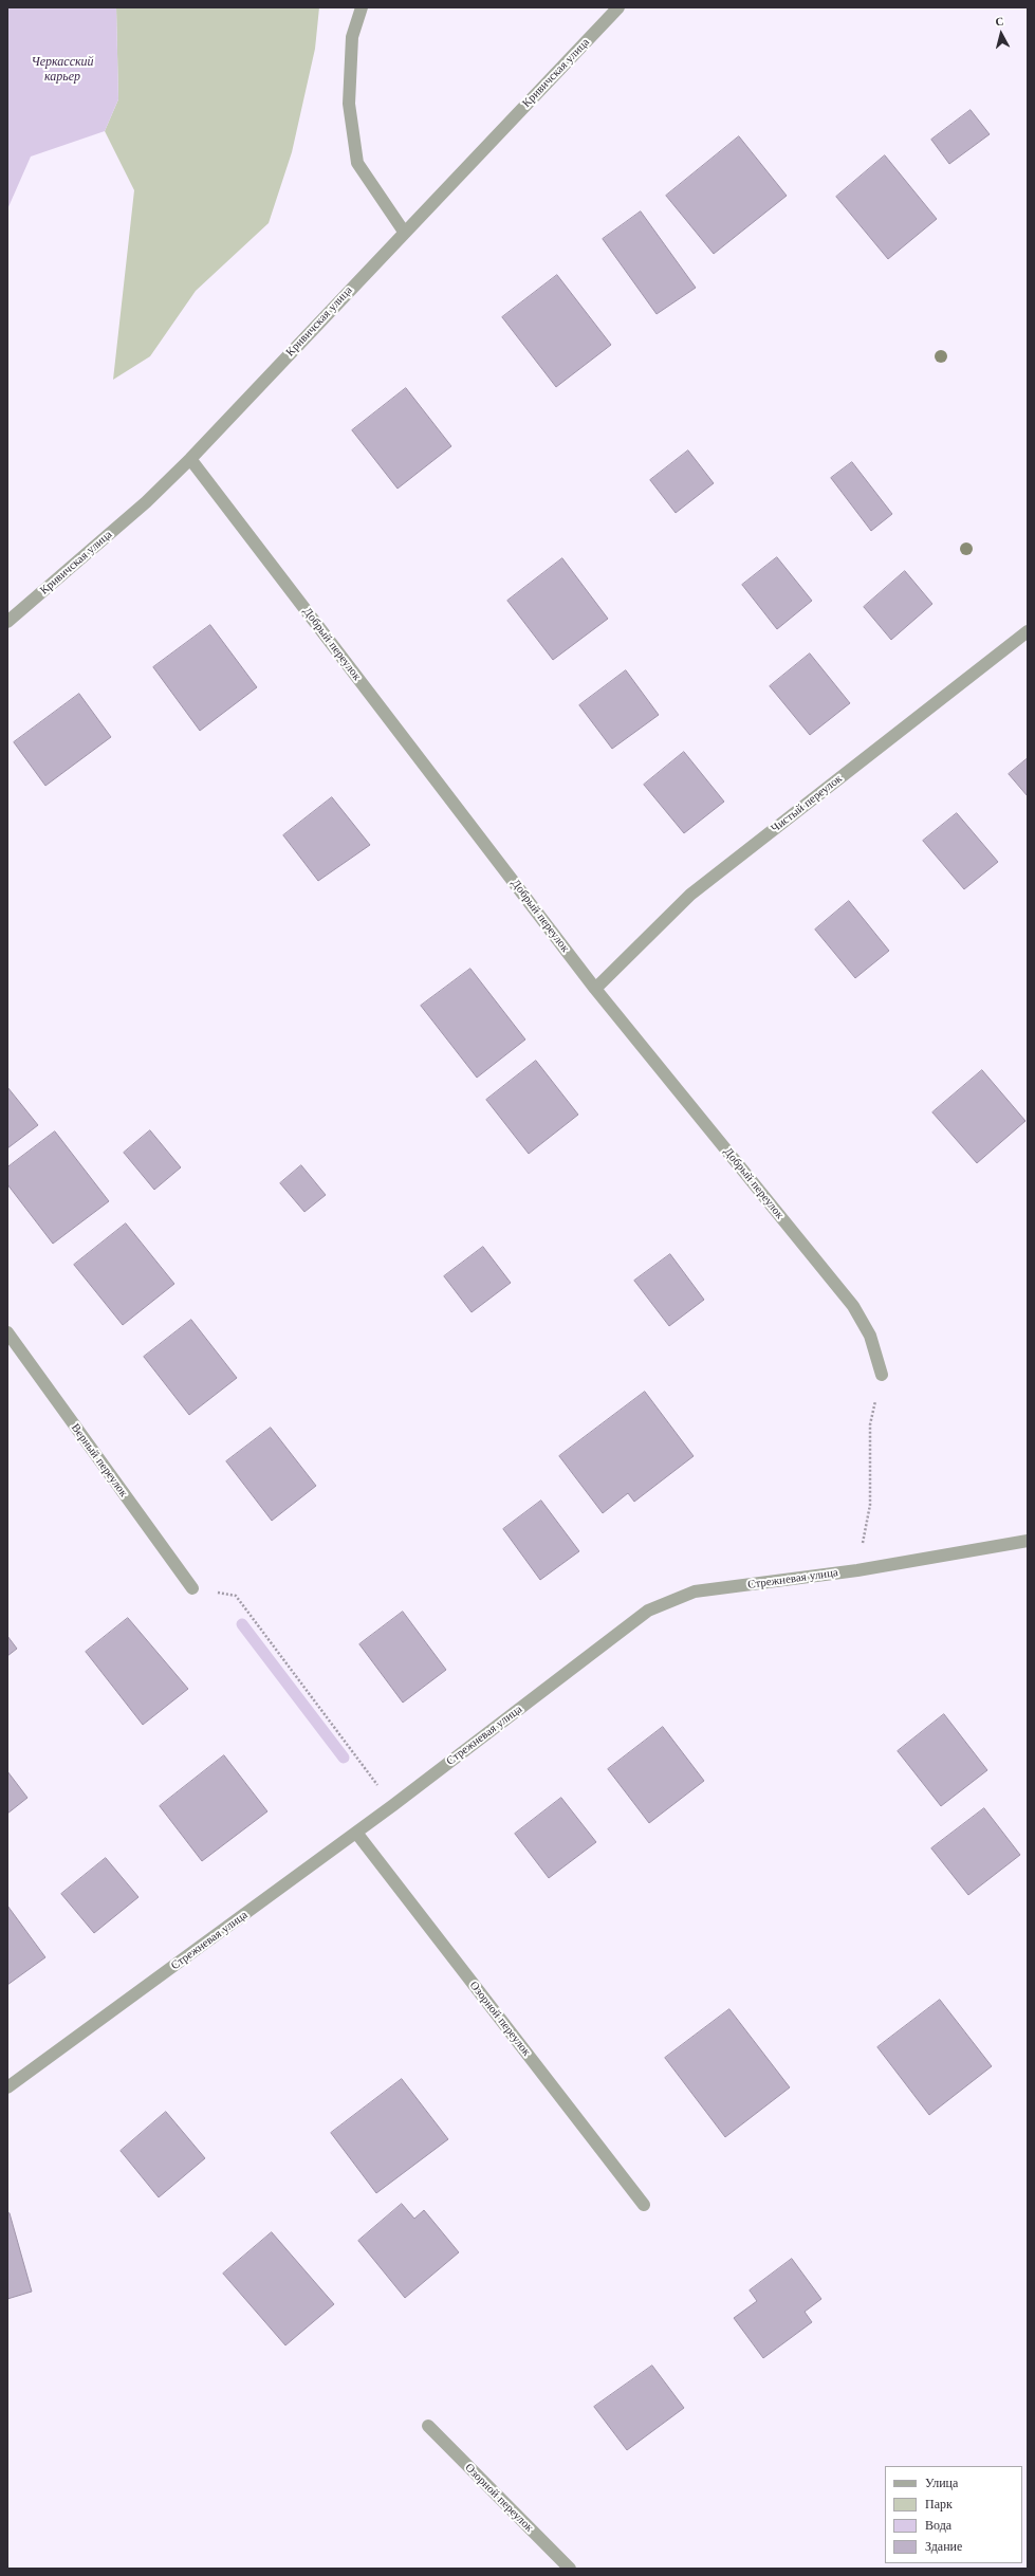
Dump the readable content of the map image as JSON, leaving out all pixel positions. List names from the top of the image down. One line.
{"streets":{"street":["Кривичская улица","Добрый переулок","Чистый переулок","Верный переулок","Стрежневая улица","Озорной переулок"]},"crossings":[["Кривичская улица","Добрый переулок"],["Добрый переулок","Чистый переулок"],["Стрежневая улица","Озорной переулок"]],"water":["Черкасский карьер"],"legend":["Улица","Парк","Вода","Здание"],"north":"top"}
